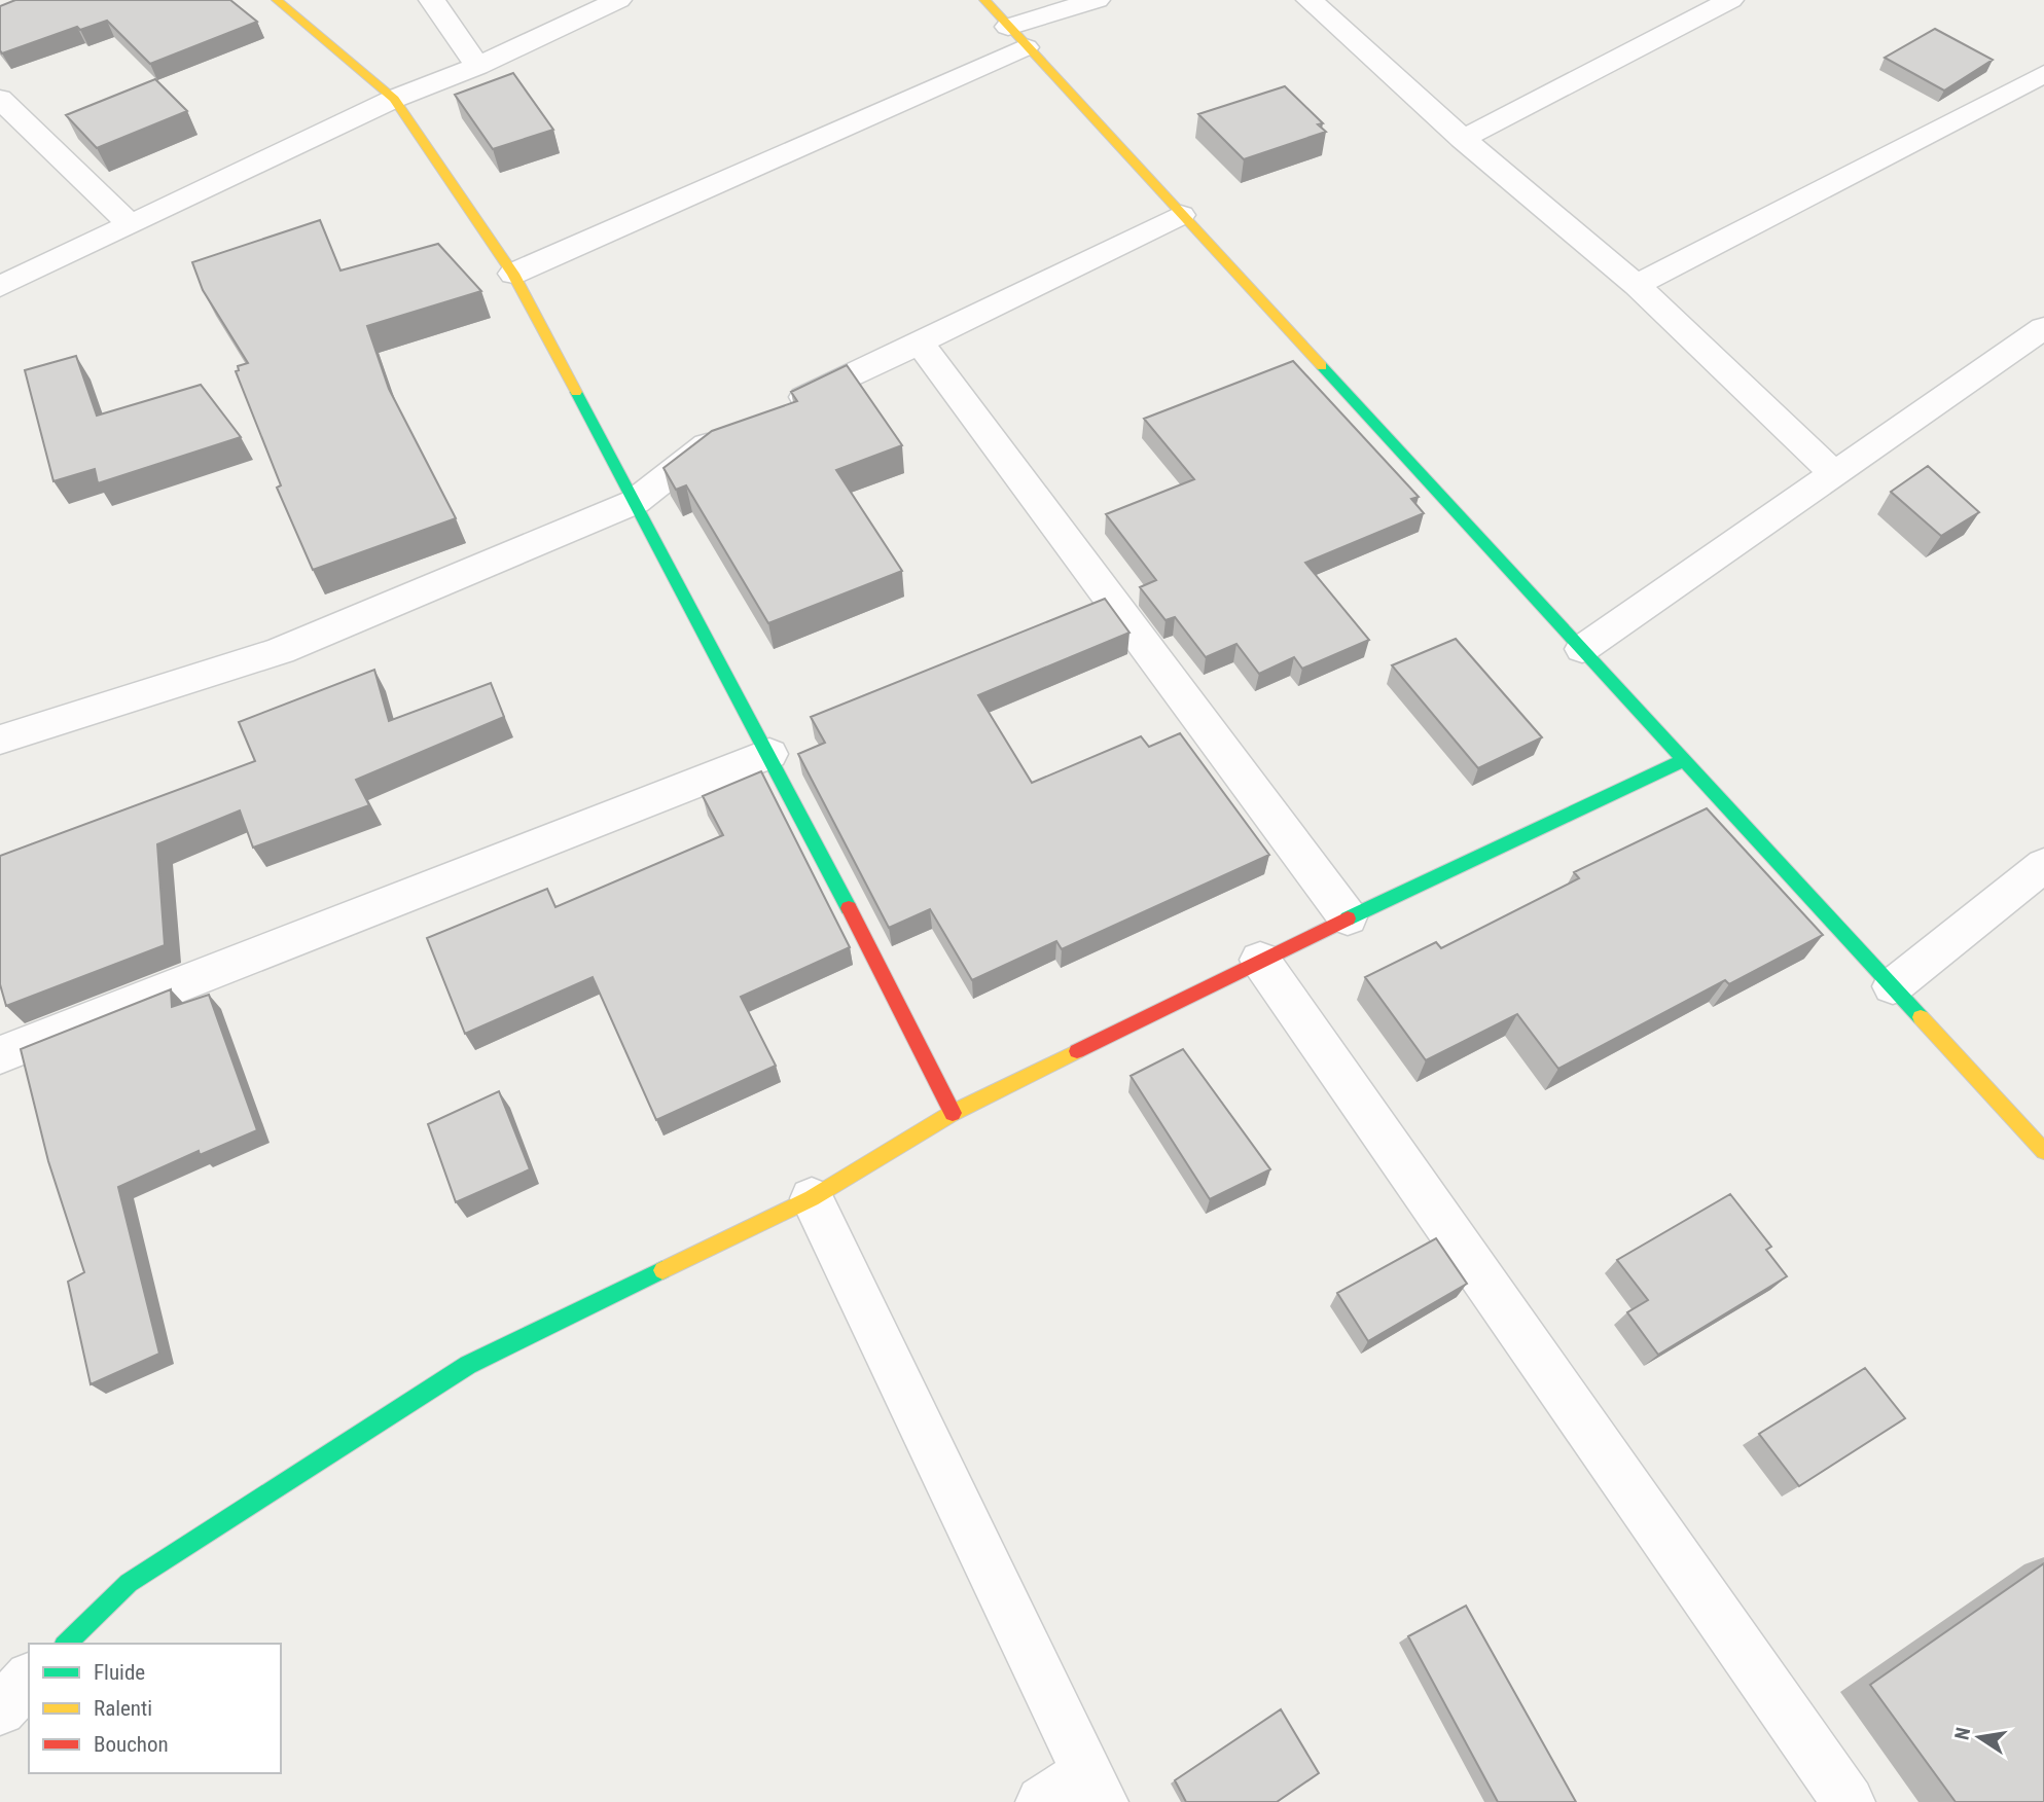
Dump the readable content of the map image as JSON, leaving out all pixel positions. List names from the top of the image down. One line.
{"legend":["Fluide","Ralenti","Bouchon"],"north":"left"}
